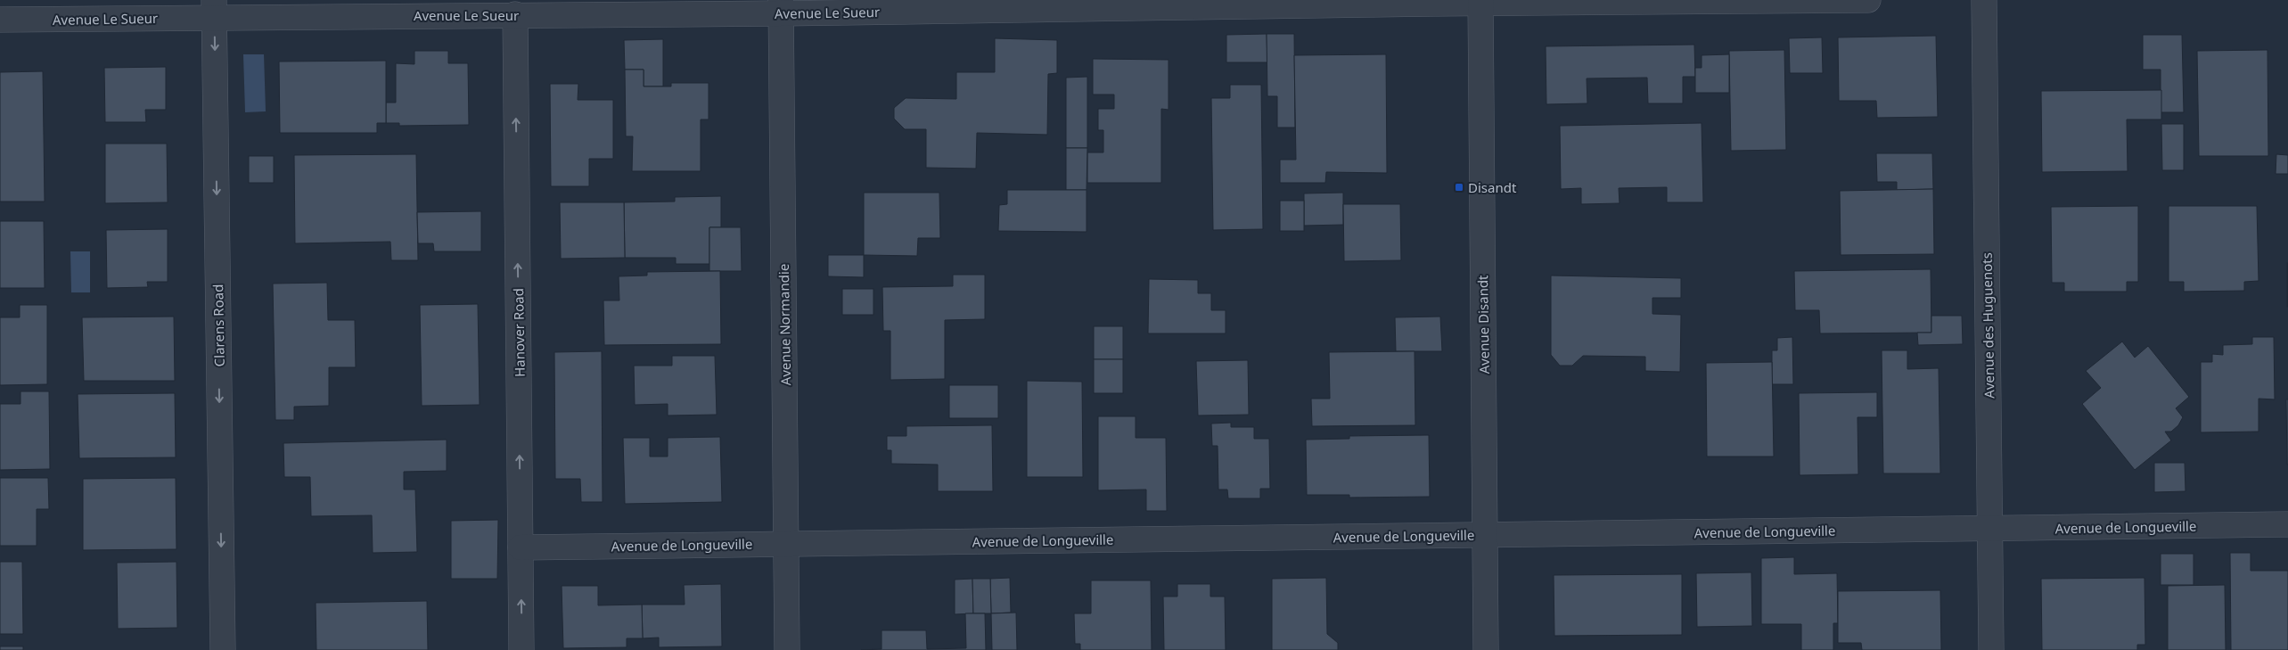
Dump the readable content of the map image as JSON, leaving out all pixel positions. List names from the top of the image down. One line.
{"streets":{"street":["Avenue Le Sueur","Avenue Normandie","Avenue Disandt","Clarens Road","Avenue des Huguenots","Hanover Road","Avenue de Longueville"]},"crossings":[["Avenue Le Sueur","Avenue Normandie"],["Avenue Le Sueur","Avenue Disandt"],["Avenue Le Sueur","Clarens Road"],["Avenue Le Sueur","Hanover Road"],["Avenue Normandie","Avenue de Longueville"],["Avenue Disandt","Avenue de Longueville"],["Avenue des Huguenots","Avenue de Longueville"],["Hanover Road","Avenue de Longueville"]],"one_way":["Clarens Road","Hanover Road"],"places":{"transit":["Disandt"]}}
